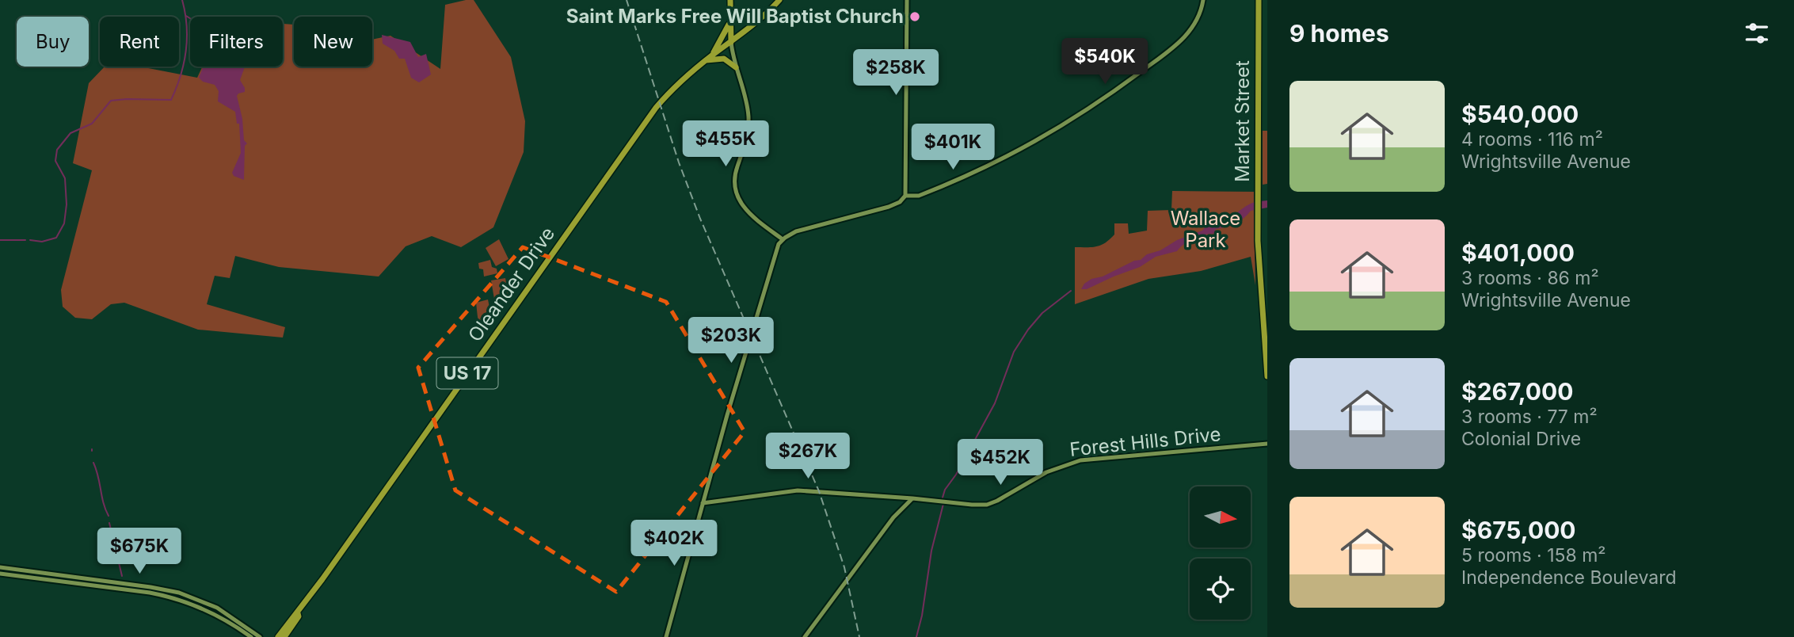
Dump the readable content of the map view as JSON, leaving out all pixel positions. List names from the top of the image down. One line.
{"streets":{"main road":["Market Street","Oleander Drive","US 17"],"street":["Forest Hills Drive"]},"crossings":[["Oleander Drive","US 17"]],"parks":["Wallace Park"],"places":["Saint Marks Free Will Baptist Church"],"north":"right","page":{"heading":"9 homes","chip":["Buy","Rent","Filters","New"],"price":["$540K","$258K","$455K","$401K","$203K","$267K","$452K","$402K","$675K"],"list":[{"name":"$540,000","note":"4 rooms · 116 m² · Wrightsville Avenue"},{"name":"$401,000","note":"3 rooms · 86 m² · Wrightsville Avenue"},{"name":"$267,000","note":"3 rooms · 77 m² · Colonial Drive"},{"name":"$675,000","note":"5 rooms · 158 m² · Independence Boulevard"}]}}
